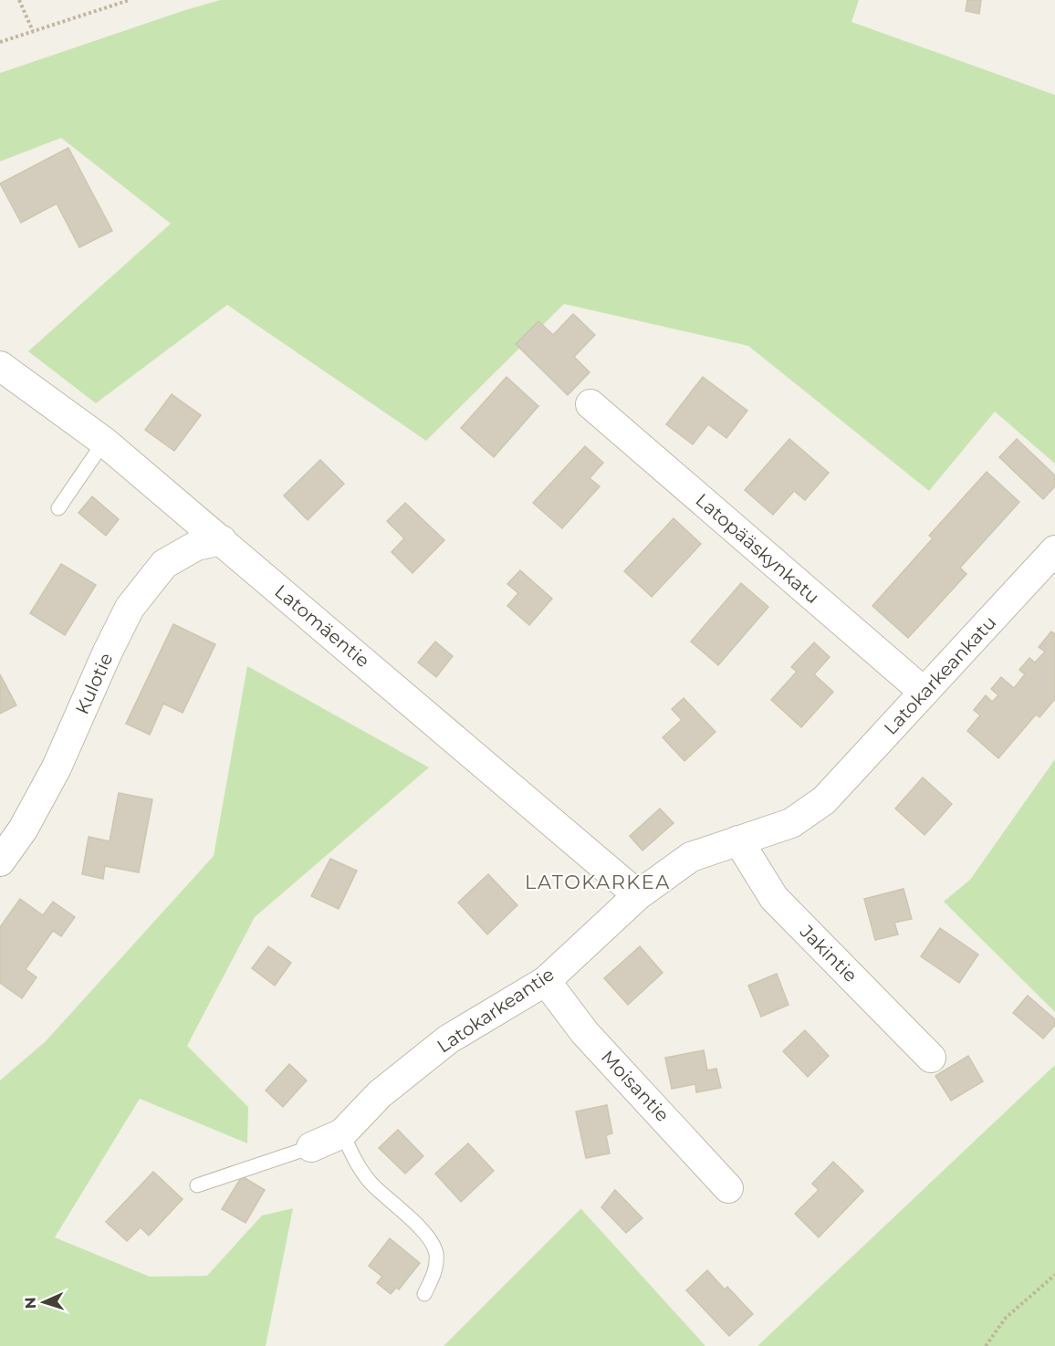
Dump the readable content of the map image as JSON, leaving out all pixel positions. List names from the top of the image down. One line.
{"streets":{"street":["Latopääskynkatu","Latomäentie","Latokarkeankatu","Kulotie","Jakintie","Latokarkeantie","Moisantie"]},"crossings":[["Latopääskynkatu","Latokarkeankatu"],["Latomäentie","Kulotie"],["Latomäentie","Latokarkeantie"],["Latokarkeankatu","Latokarkeantie"],["Jakintie","Latokarkeantie"],["Latokarkeantie","Moisantie"]],"districts":["LATOKARKEA"],"north":"left"}
